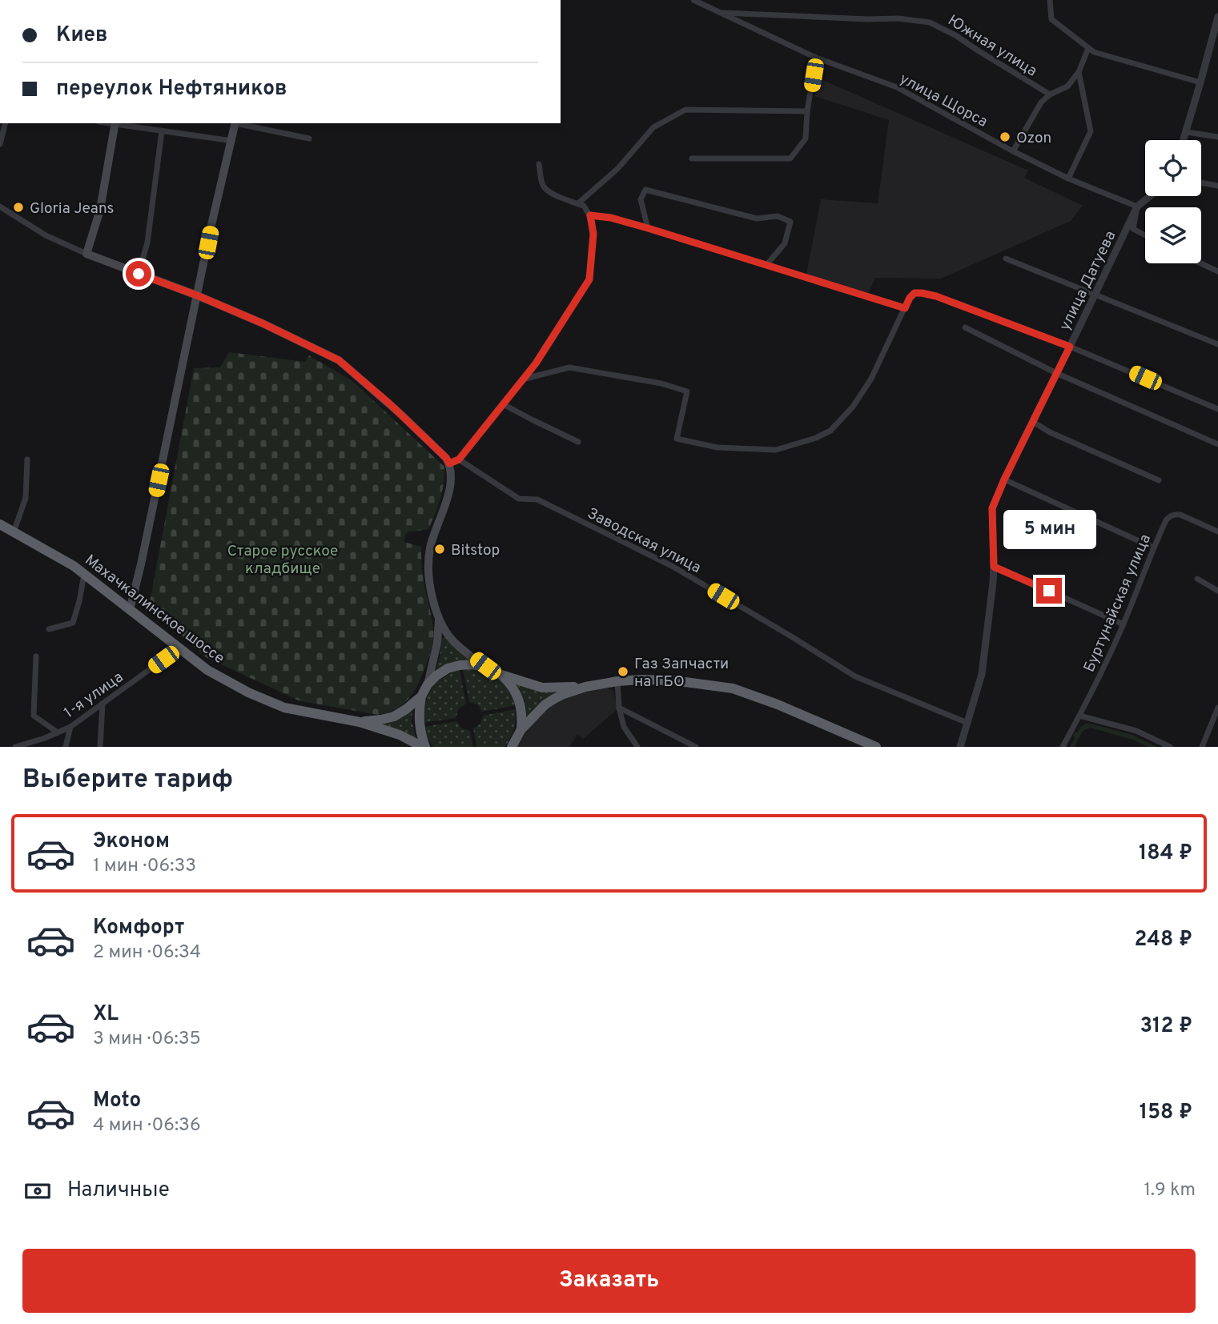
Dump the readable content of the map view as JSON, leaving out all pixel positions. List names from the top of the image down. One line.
{"streets":{"highway":["Махачкалинское шоссе"],"street":["Южная улица","улица Щорса","улица Датуева","Заводская улица","Буртунайская улица","1-я улица"]},"crossings":[["Южная улица","улица Щорса"],["улица Щорса","улица Датуева"],["улица Датуева","Заводская улица"],["Махачкалинское шоссе","1-я улица"]],"parks":["Старое русское кладбище"],"places":["Ozon","Gloria Jeans","Bitstop","Газ Запчасти на ГБО"],"page":{"banner":["Киев","переулок Нефтяников"],"bubble":"5 мин","heading":"Выберите тариф","list":[{"name":"Эконом","note":"1 мин · 06:33","value":"184 ₽"},{"name":"Комфорт","note":"2 мин · 06:34","value":"248 ₽"},{"name":"XL","note":"3 мин · 06:35","value":"312 ₽"},{"name":"Moto","note":"4 мин · 06:36","value":"158 ₽"}],"pay":["Наличные","1.9 km"],"buttons":"Заказать"}}
